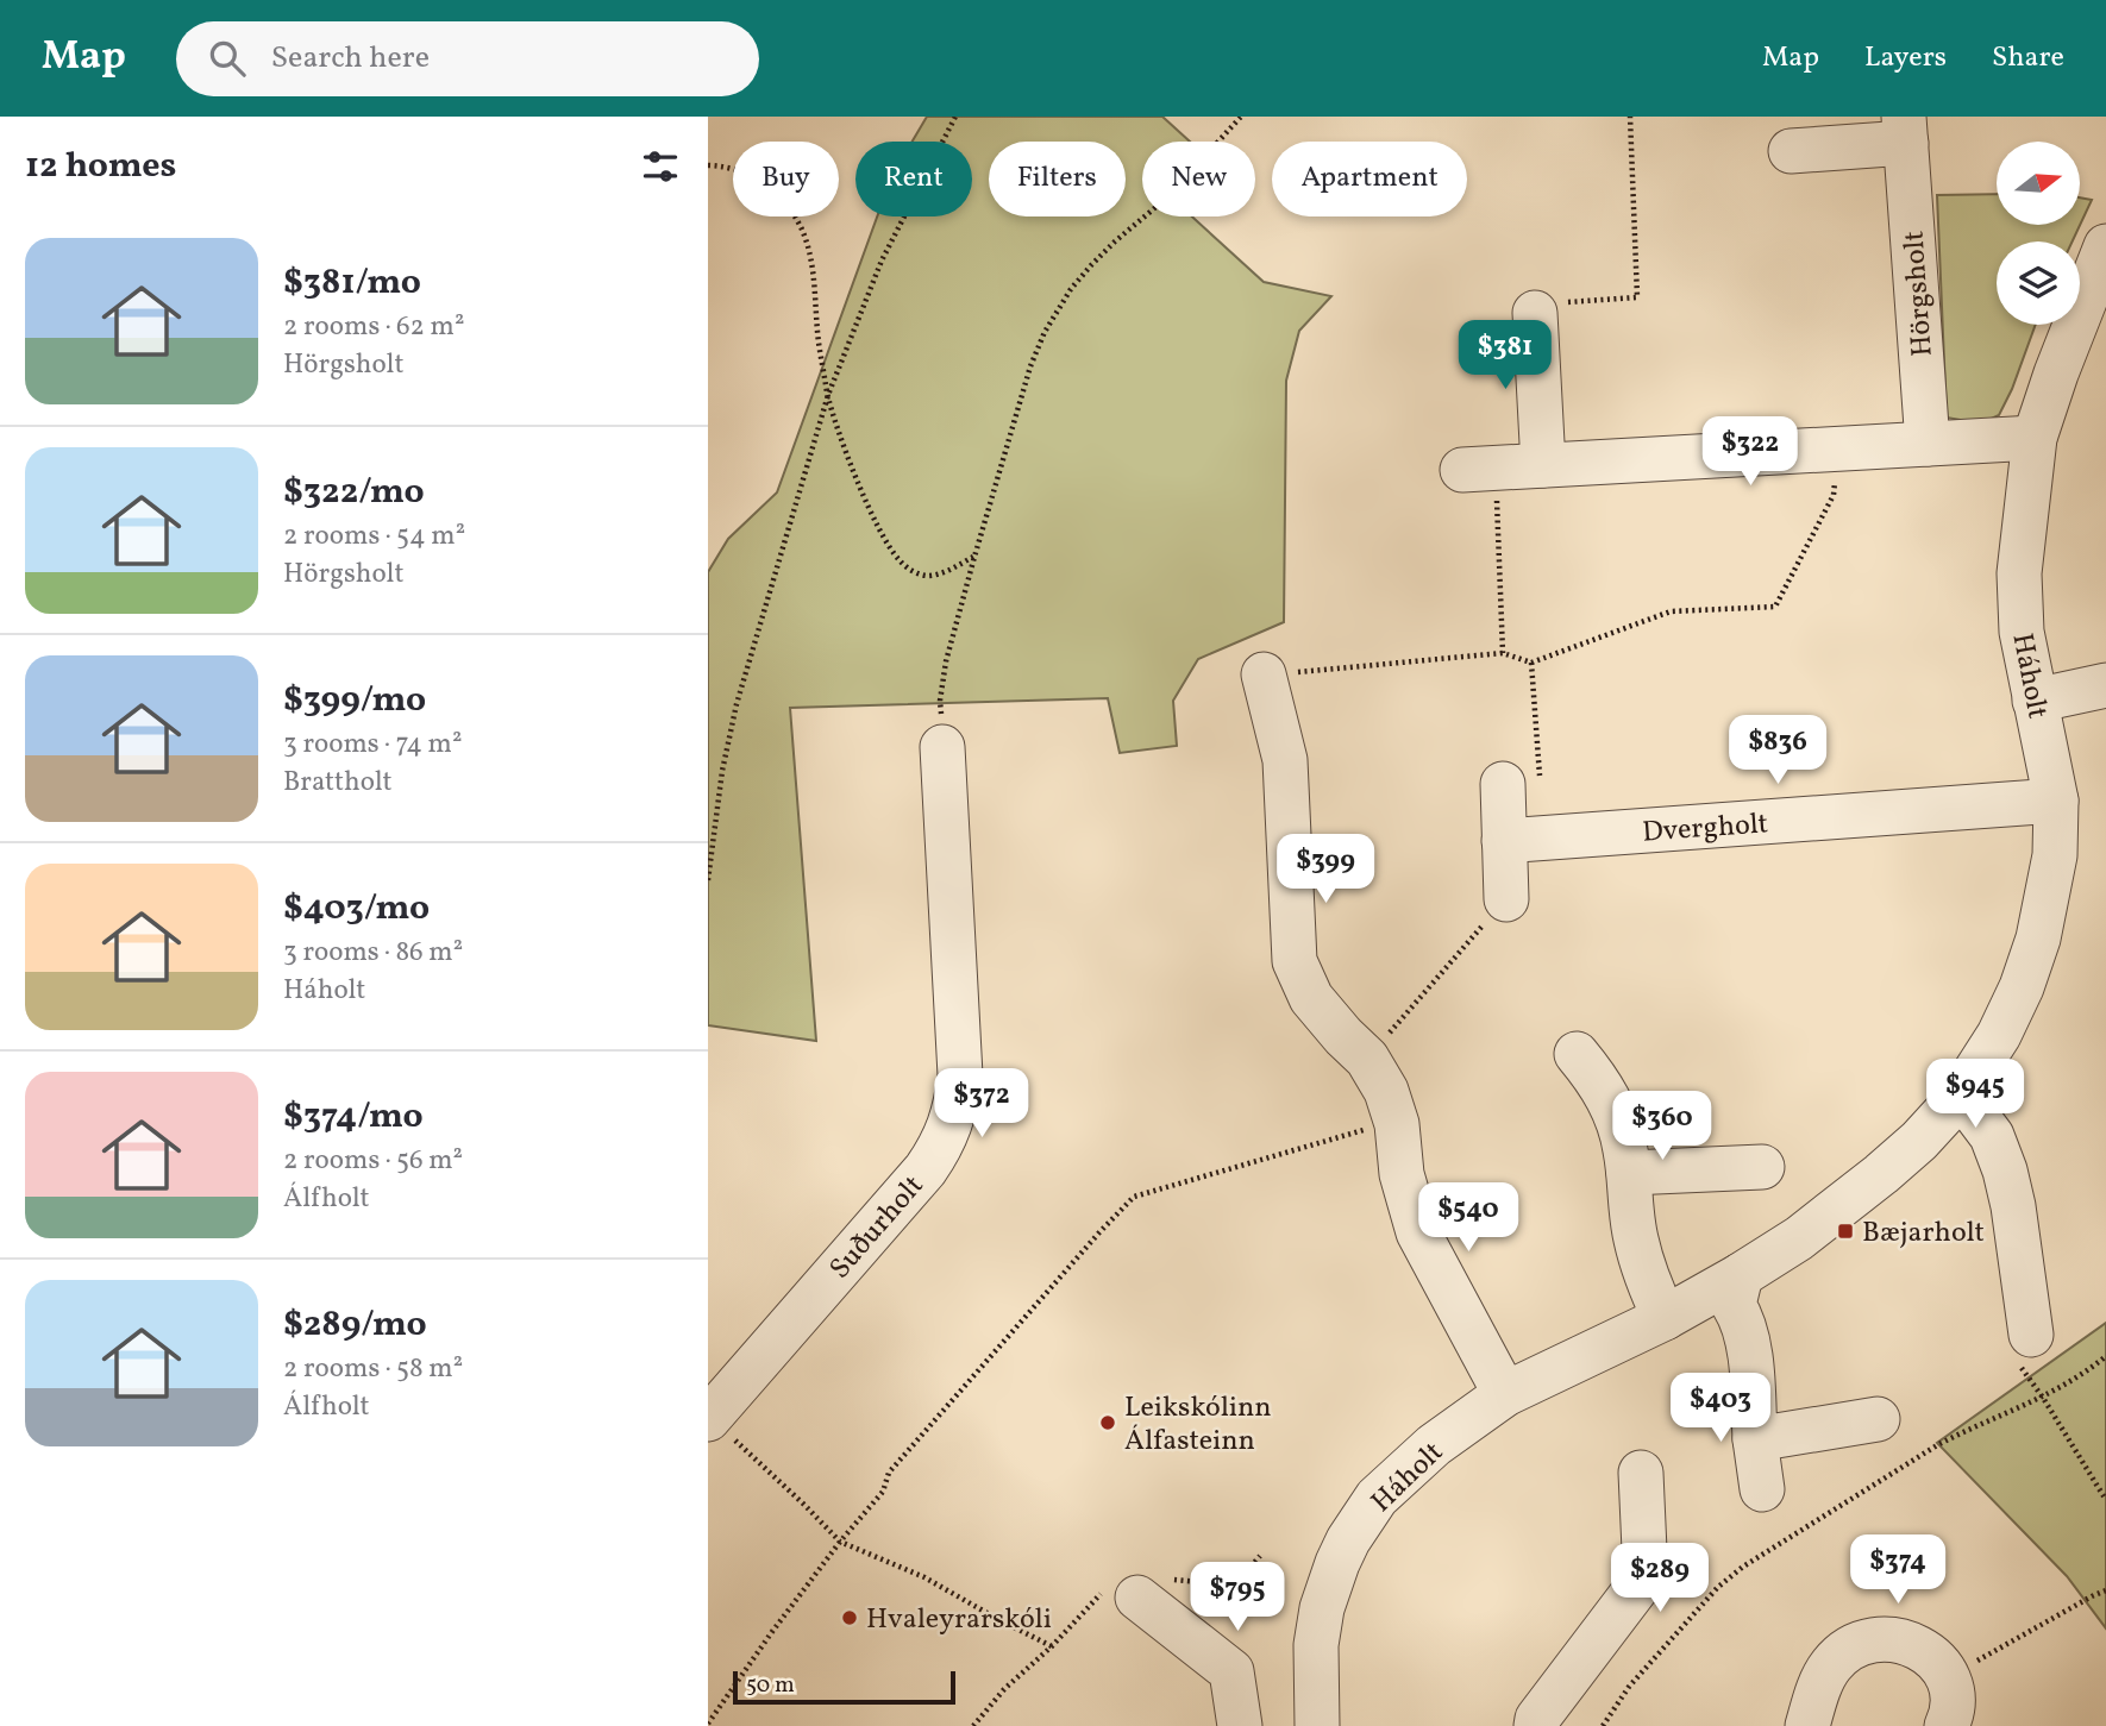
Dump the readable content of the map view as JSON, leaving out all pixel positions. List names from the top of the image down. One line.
{"streets":{"street":["Hörgsholt","Háholt","Dvergholt","Suðurholt"]},"crossings":[["Háholt","Dvergholt"]],"places":{"transit":["Bæjarholt"],"other":["Leikskólinn Álfasteinn","Hvaleyrarskóli"]},"scale_bar":"50 m","north":"right","page":{"header":"Map","search":"Search here","nav":["Map","Layers","Share"],"heading":"12 homes","chip":["Buy","Rent","Filters","New","Apartment"],"list":[{"name":"$381/mo","note":"2 rooms · 62 m² · Hörgsholt"},{"name":"$322/mo","note":"2 rooms · 54 m² · Hörgsholt"},{"name":"$399/mo","note":"3 rooms · 74 m² · Brattholt"},{"name":"$403/mo","note":"3 rooms · 86 m² · Háholt"},{"name":"$374/mo","note":"2 rooms · 56 m² · Álfholt"},{"name":"$289/mo","note":"2 rooms · 58 m² · Álfholt"}],"price":["$381","$322","$836","$399","$945","$372","$360","$540","$403","$374","$289","$795"],"scale":"50 m"}}
